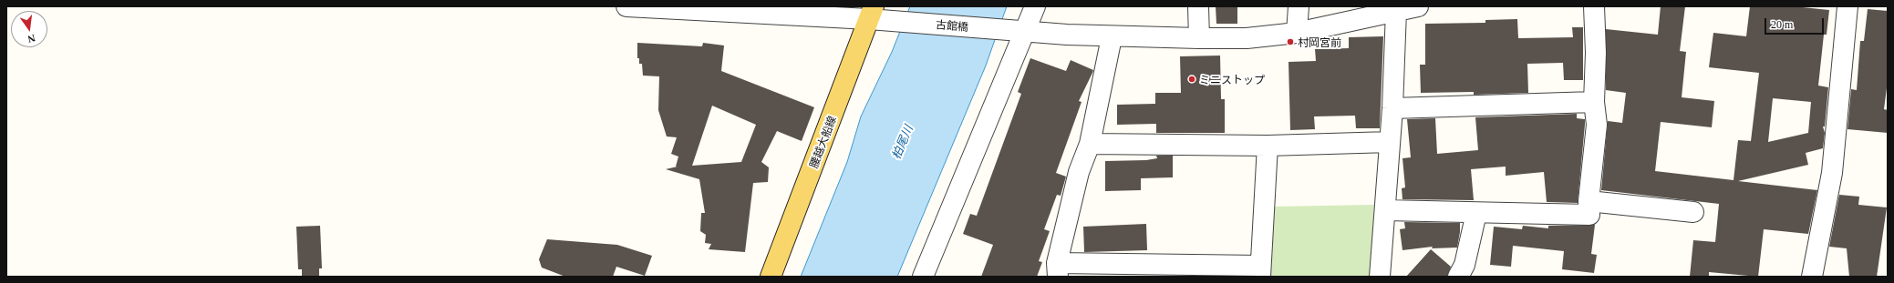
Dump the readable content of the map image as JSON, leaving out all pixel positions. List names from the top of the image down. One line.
{"streets":{"main road":["腰越大船線"],"street":["古館橋"]},"crossings":[["古館橋","腰越大船線"]],"water":["柏尾川"],"places":["村岡宮前","ミニストップ"],"scale_bar":"20 m","north":"bottom"}
